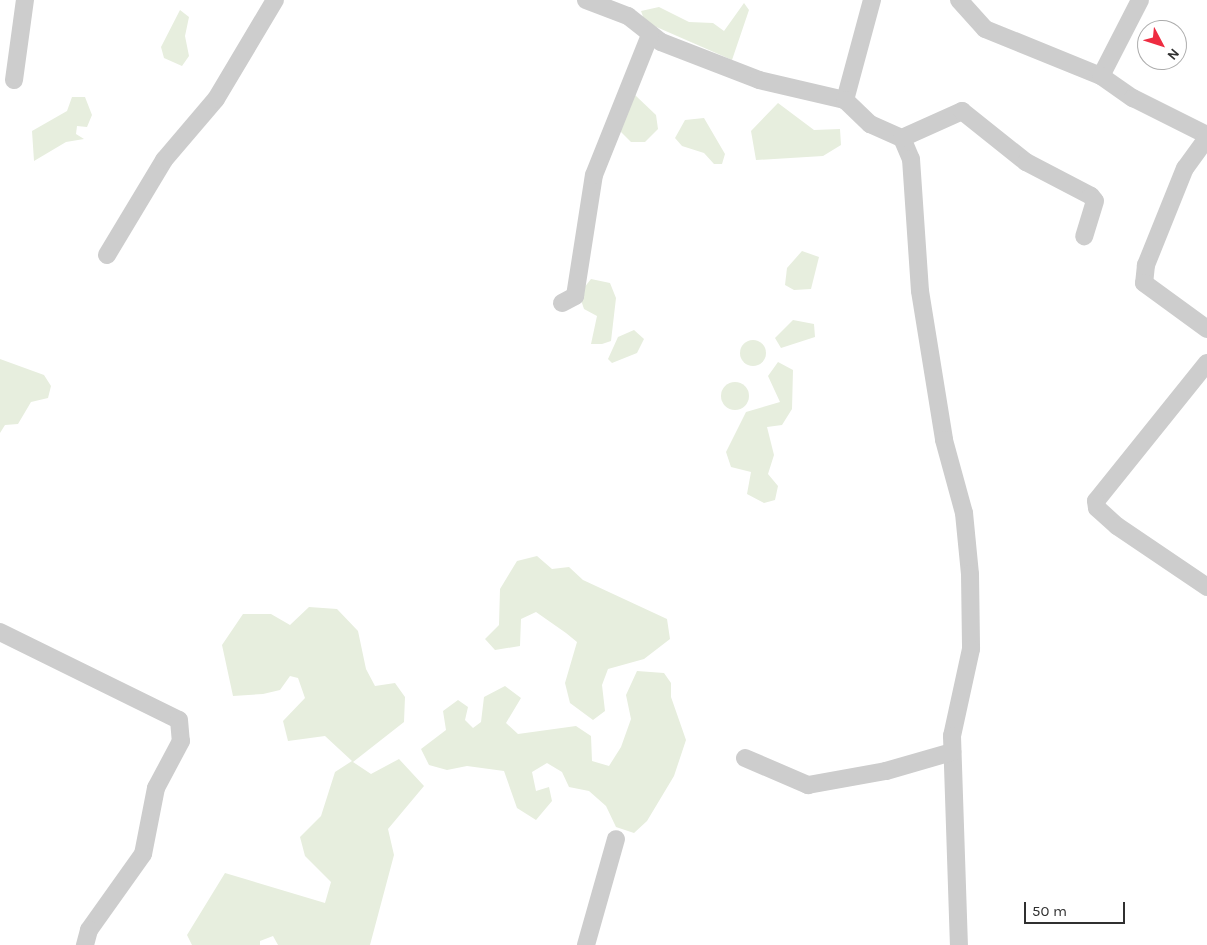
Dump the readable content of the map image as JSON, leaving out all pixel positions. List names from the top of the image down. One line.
{"scale_bar":"50 m","north":"bottom right"}
